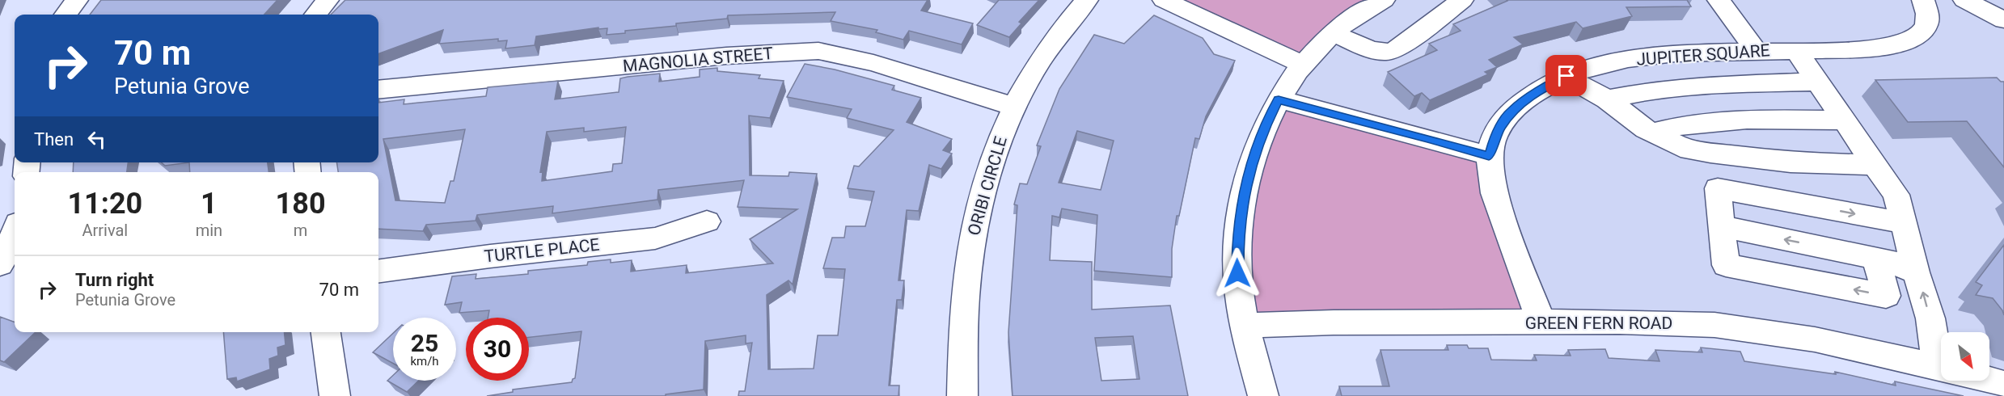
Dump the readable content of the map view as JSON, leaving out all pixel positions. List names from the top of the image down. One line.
{"streets":{"street":["JUPITER SQUARE","MAGNOLIA STREET","ORIBI CIRCLE","TURTLE PLACE","GREEN FERN ROAD"]},"crossings":[["JUPITER SQUARE","GREEN FERN ROAD"],["MAGNOLIA STREET","ORIBI CIRCLE"]],"north":"bottom right","page":{"turn":["70 m","Petunia Grove"],"then":"Then","eta":["11:20","Arrival","1","min","180","m"],"list":[{"name":"Turn right","note":"Petunia Grove","value":"70 m"}],"speed":"25 km/h","limit":"30"}}
